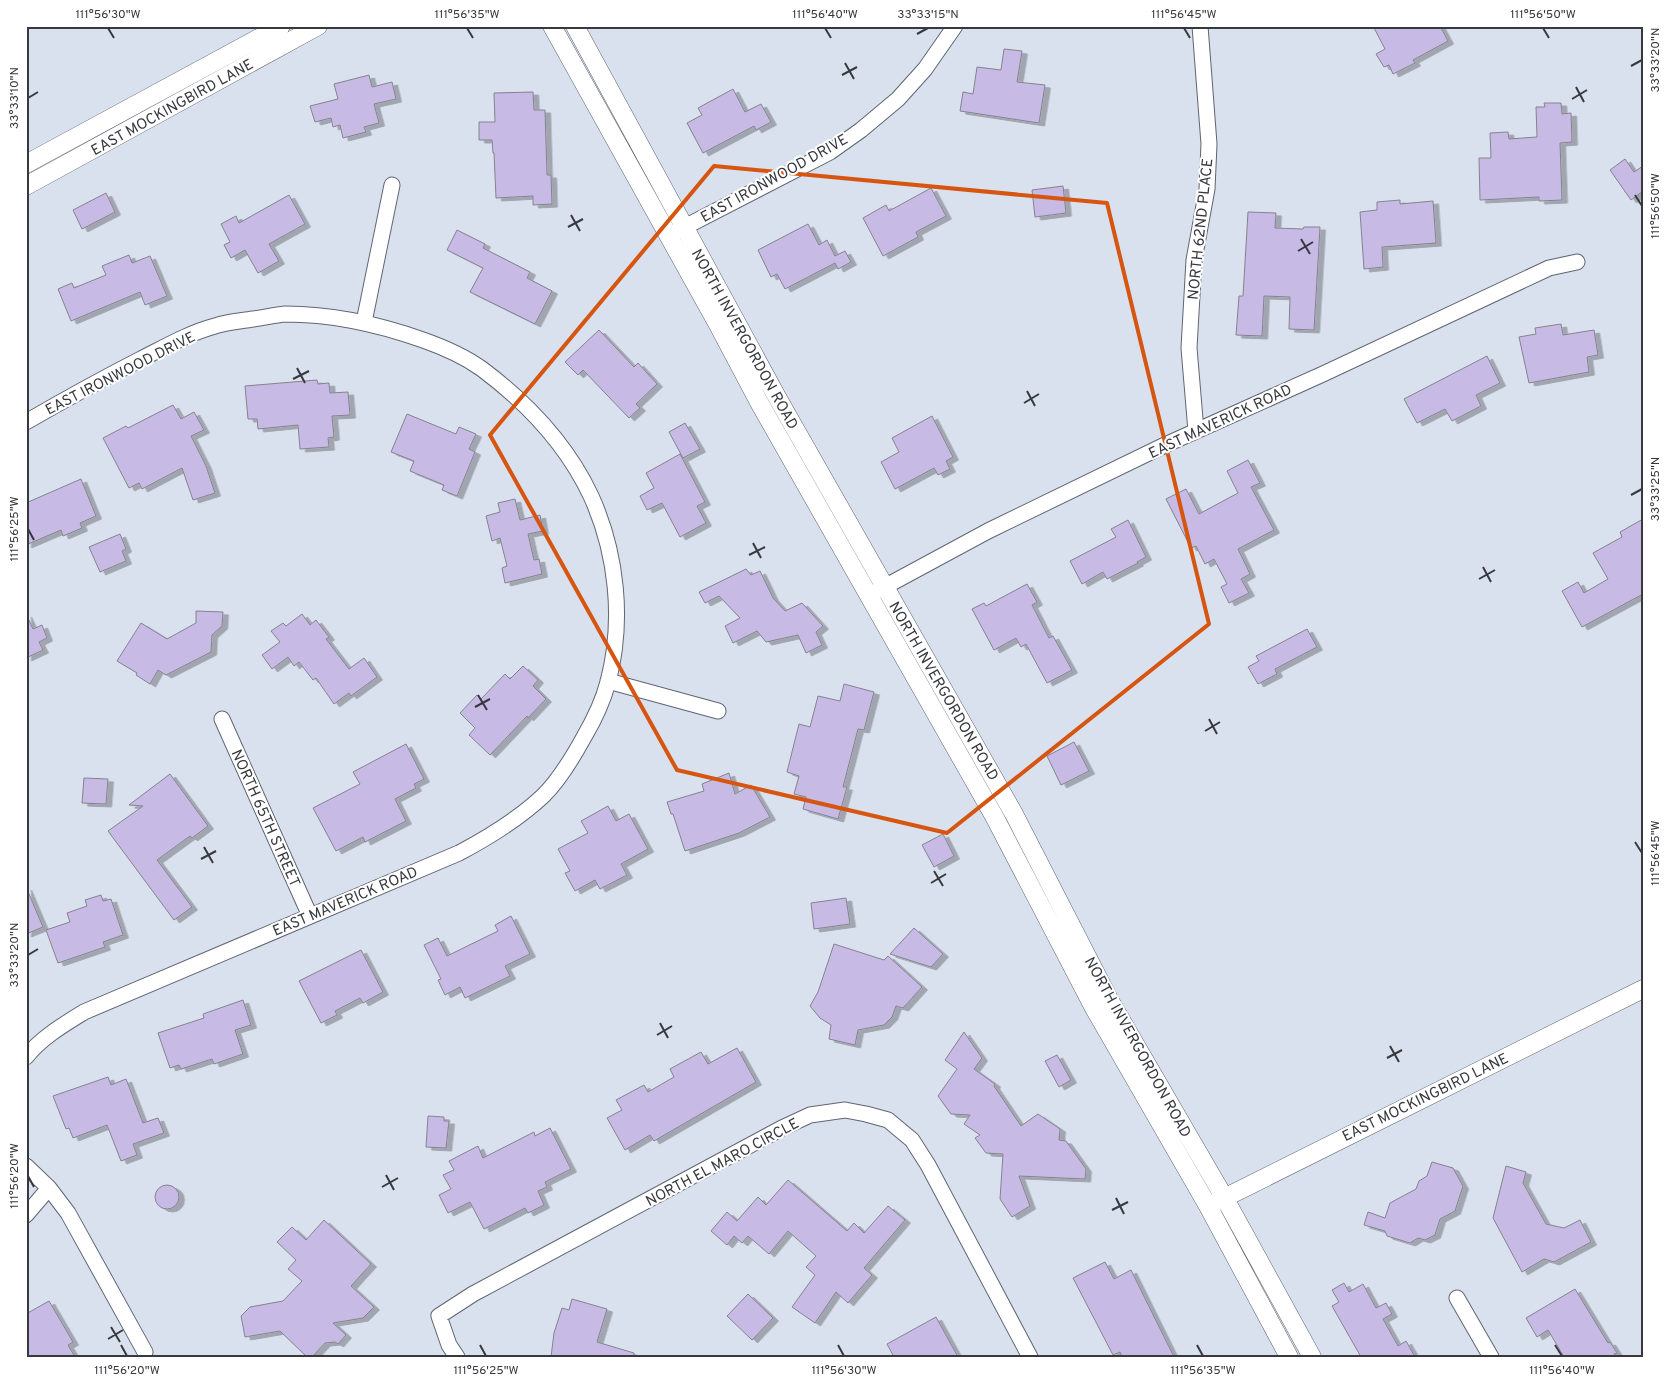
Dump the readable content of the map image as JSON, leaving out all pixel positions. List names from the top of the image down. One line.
{"streets":{"street":["EAST MOCKINGBIRD LANE","EAST IRONWOOD DRIVE","NORTH 62ND PLACE","NORTH INVERGORDON ROAD","EAST MAVERICK ROAD","NORTH 65TH STREET","NORTH EL MARO CIRCLE"]},"crossings":[["EAST MOCKINGBIRD LANE","NORTH INVERGORDON ROAD"],["EAST IRONWOOD DRIVE","NORTH INVERGORDON ROAD"],["EAST IRONWOOD DRIVE","EAST MAVERICK ROAD"],["NORTH 62ND PLACE","EAST MAVERICK ROAD"],["NORTH INVERGORDON ROAD","EAST MAVERICK ROAD"],["EAST MAVERICK ROAD","NORTH 65TH STREET"]],"coordinates":["111°56'30\"W","111°56'35\"W","111°56'40\"W","33°33'15\"N","111°56'45\"W","111°56'50\"W","33°33'20\"N","33°33'10\"N","33°33'25\"N","111°56'25\"W","111°56'20\"W"]}
